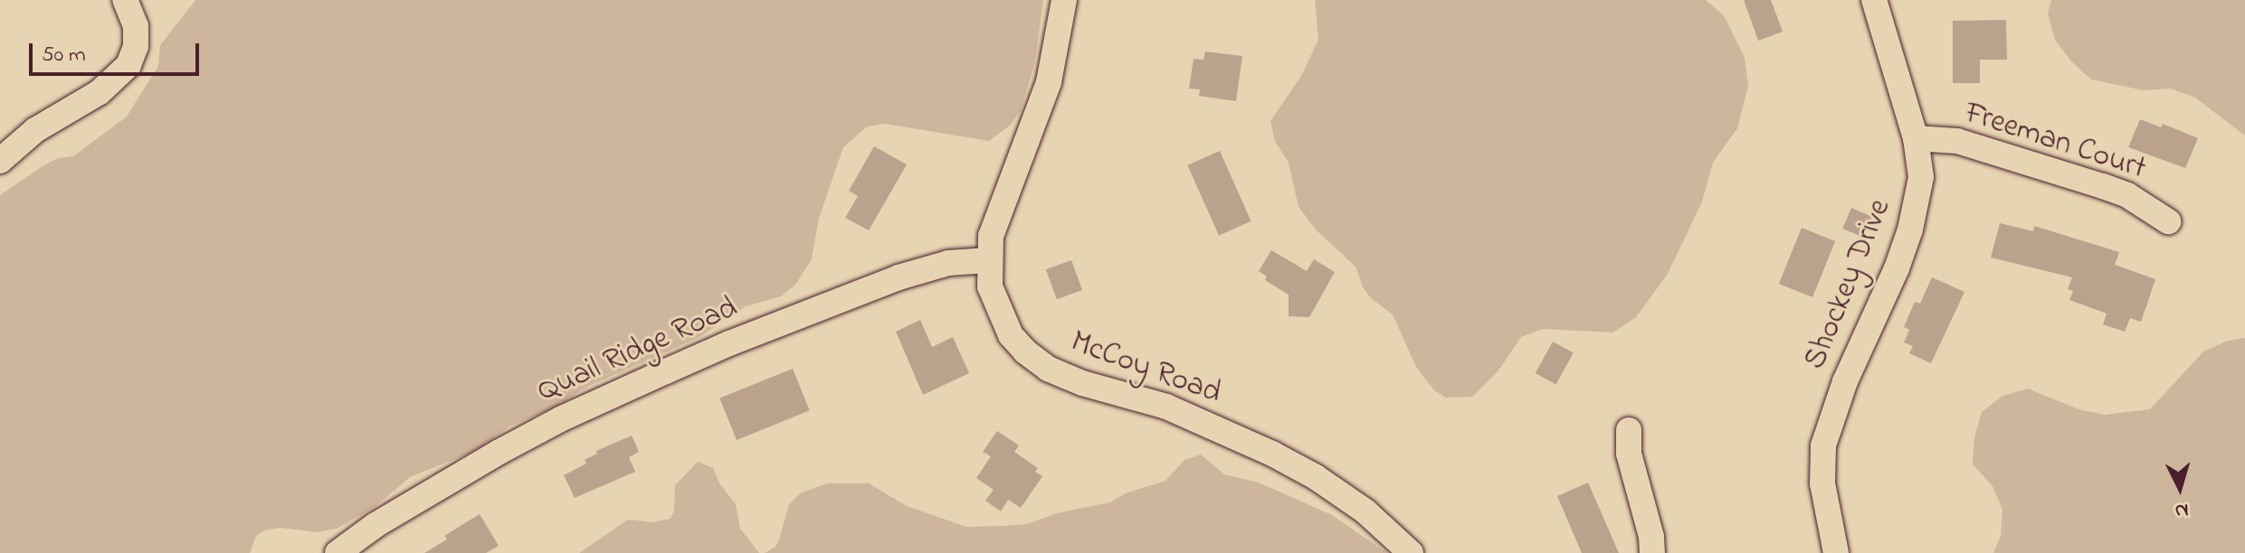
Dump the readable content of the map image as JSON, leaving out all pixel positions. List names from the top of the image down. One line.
{"streets":{"street":["Freeman Court","Shockey Drive","Quail Ridge Road","McCoy Road"]},"crossings":[["Freeman Court","Shockey Drive"],["Quail Ridge Road","McCoy Road"]],"scale_bar":"50 m","north":"bottom"}
